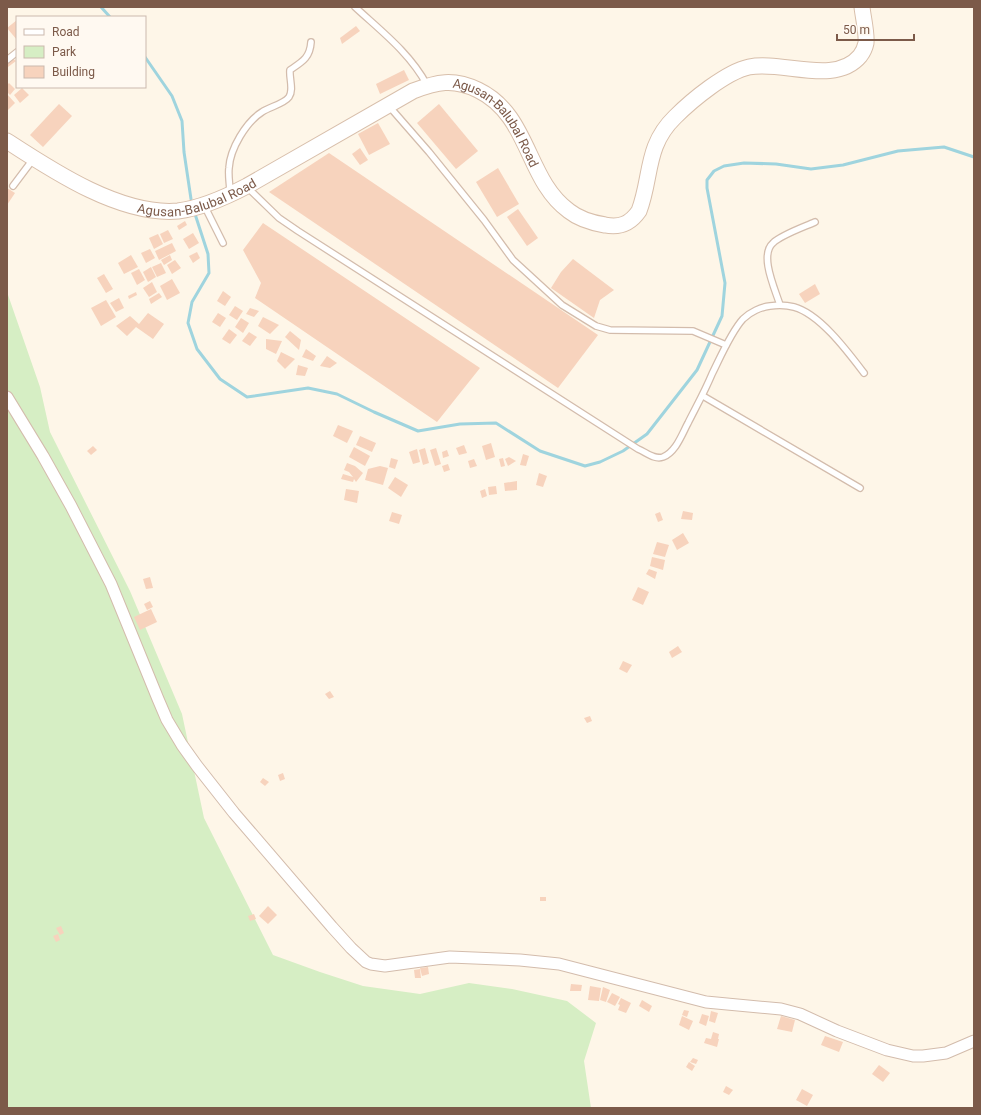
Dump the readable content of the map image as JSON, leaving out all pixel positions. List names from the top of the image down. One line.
{"streets":{"main road":["Agusan-Balubal Road"]},"legend":["Road","Park","Building"],"scale_bar":"50 m"}
